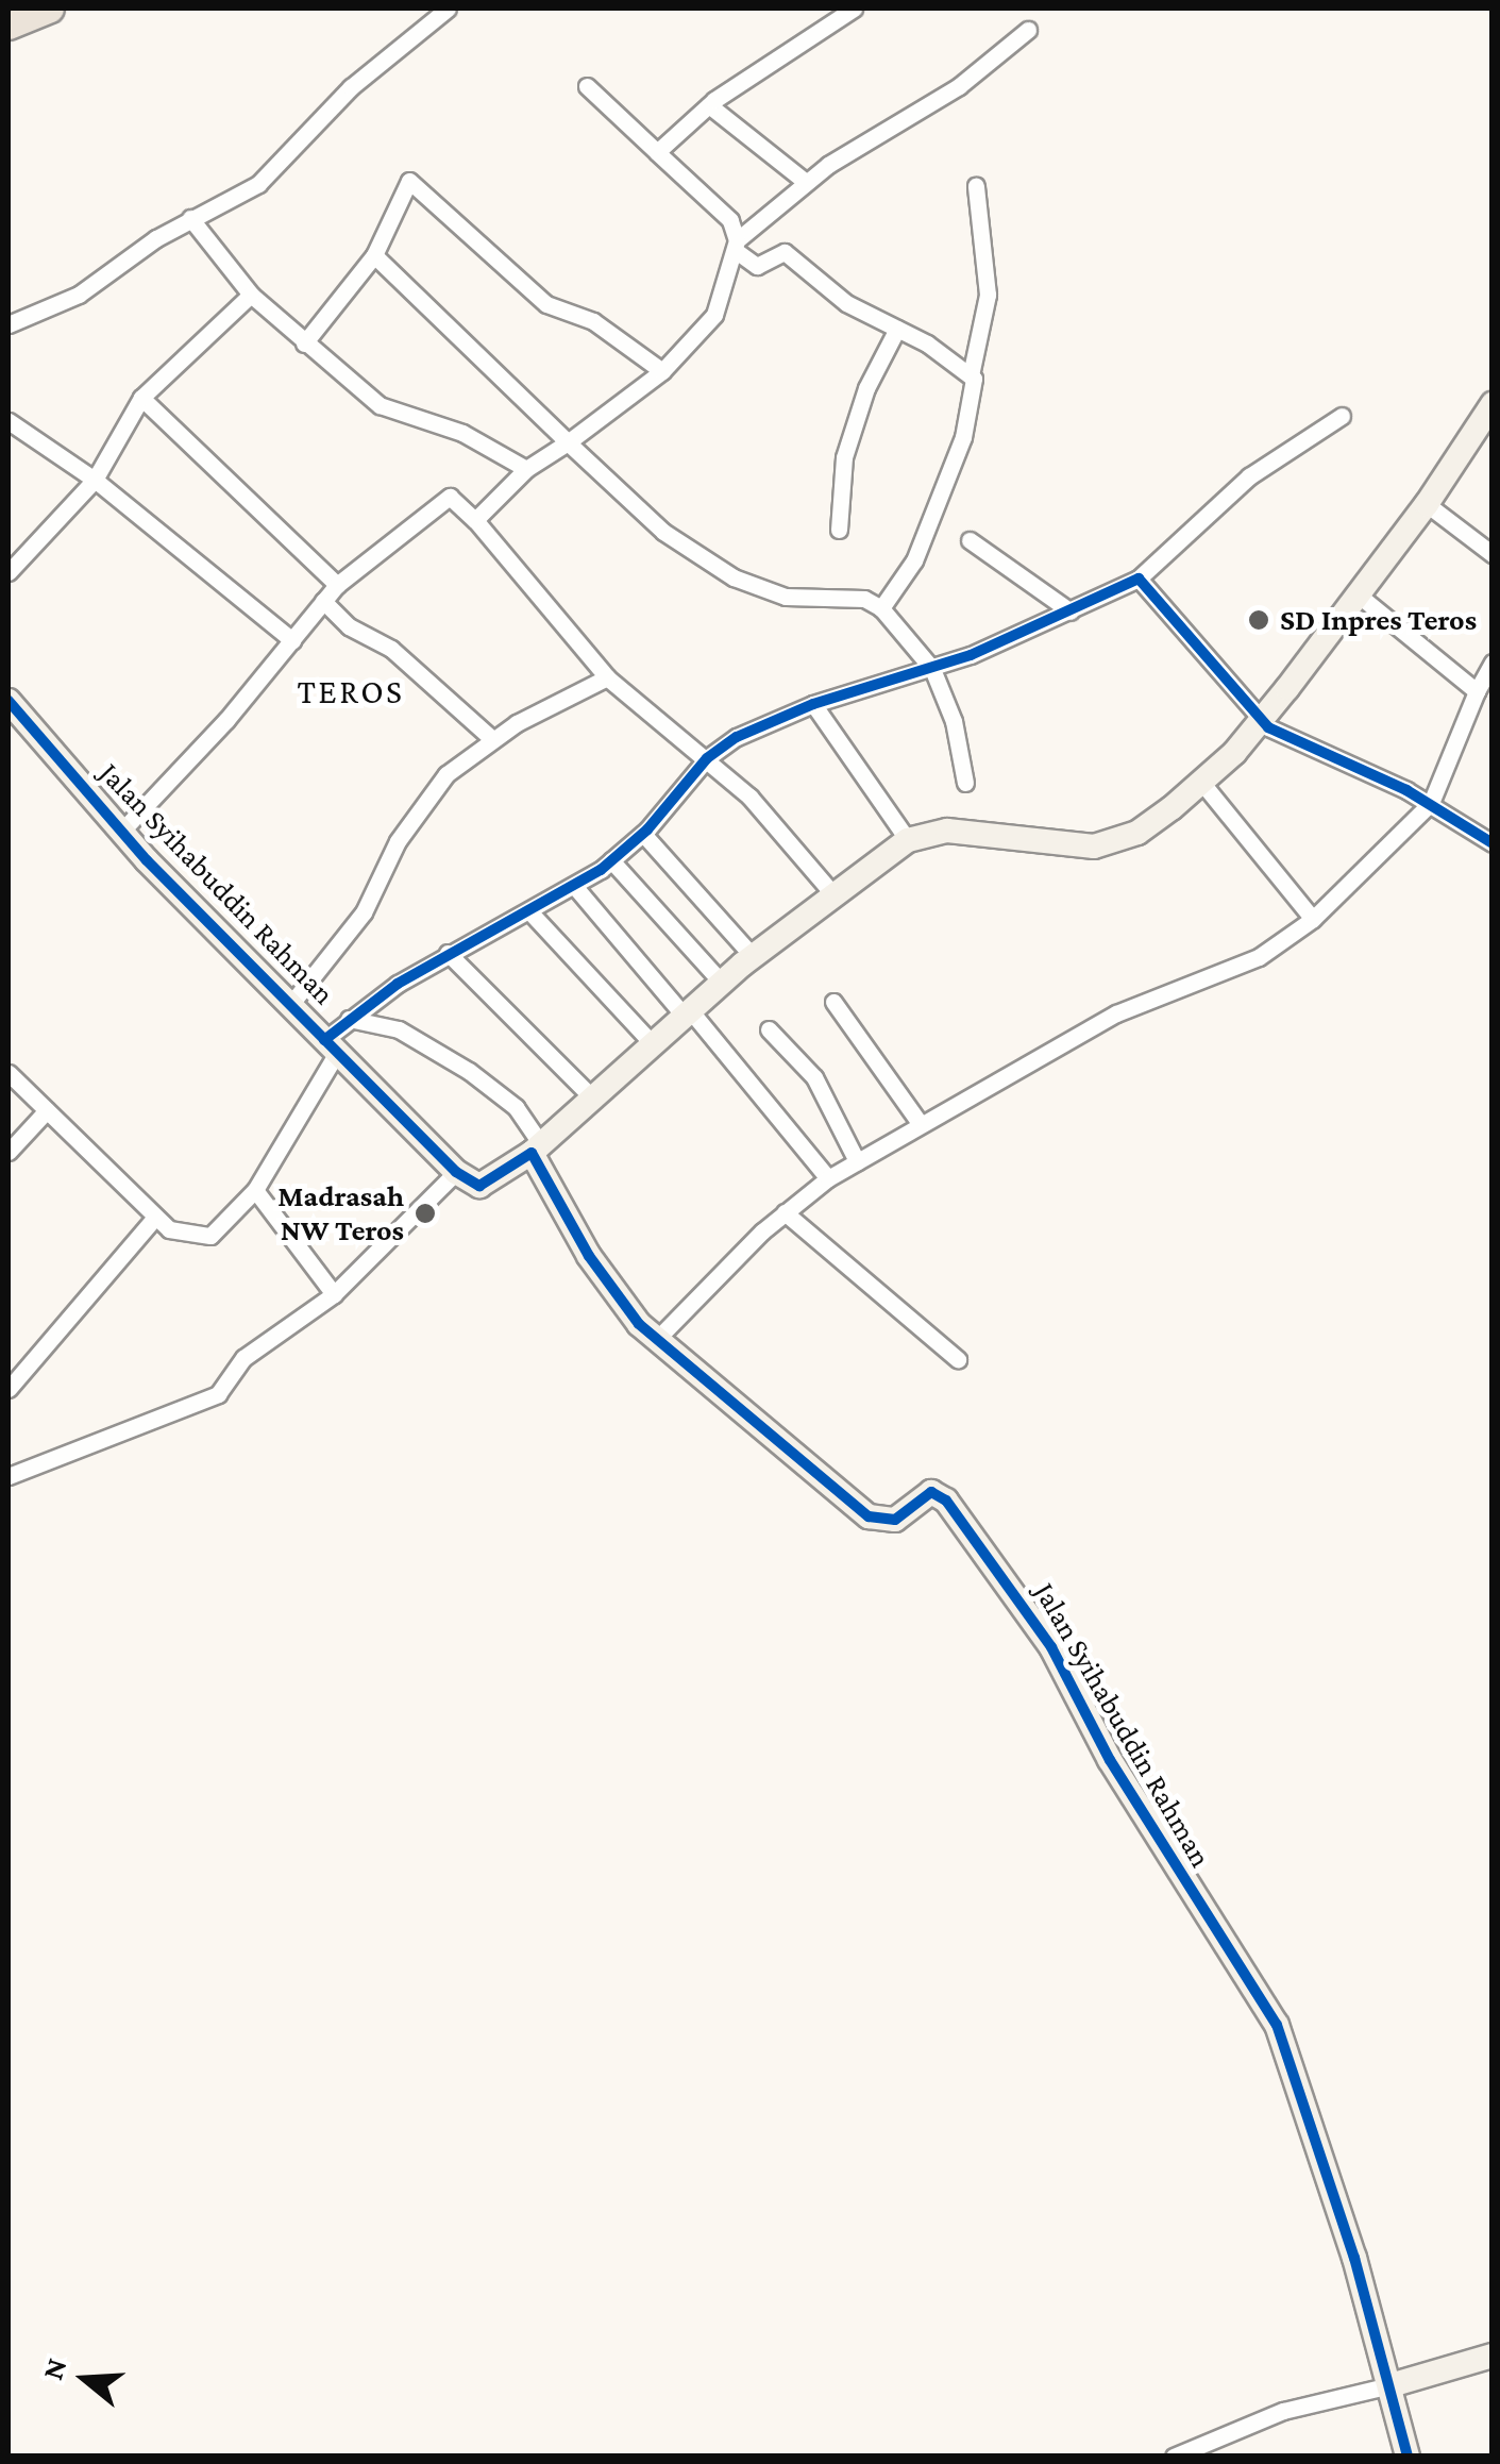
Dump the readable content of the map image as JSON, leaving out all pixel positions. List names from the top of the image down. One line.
{"streets":{"street":["Jalan Syihabuddin Rahman"]},"districts":["TEROS"],"places":["SD Inpres Teros","Madrasah NW Teros"],"north":"left"}
